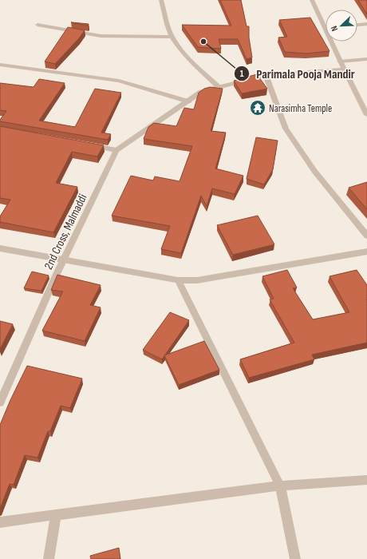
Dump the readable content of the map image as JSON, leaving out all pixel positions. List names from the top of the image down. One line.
{"streets":{"street":["2nd Cross, Malmaddi"]},"places":{"other":["Parimala Pooja Mandir"],"temple":["Narasimha Temple"]},"north":"bottom left"}
